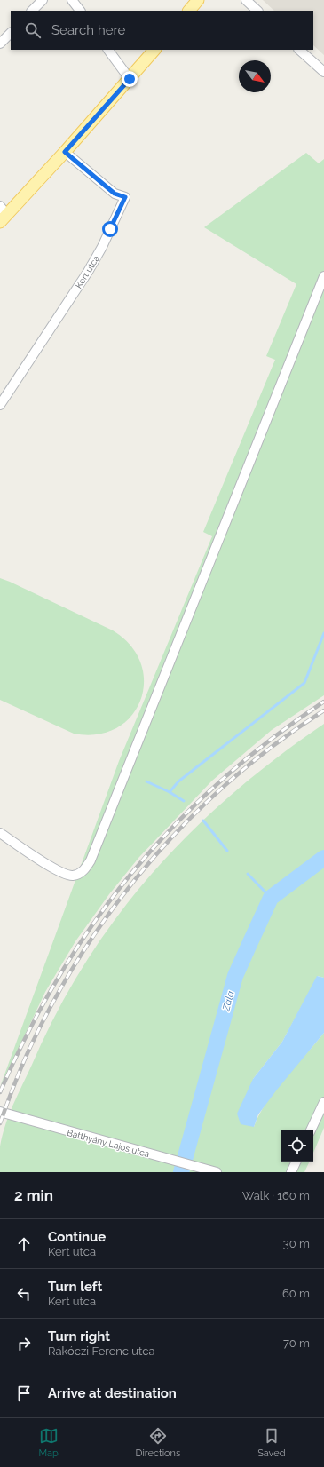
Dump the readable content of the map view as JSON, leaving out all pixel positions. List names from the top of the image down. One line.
{"streets":{"street":["Kert utca","Batthyány Lajos utca"]},"water":["Zala"],"north":"bottom right","page":{"search":"Search here","heading":["2 min","Walk · 160 m"],"list":[["Continue","Kert utca","30 m"],["Turn left","Kert utca","60 m"],["Turn right","Rákóczi Ferenc utca","70 m"],"Arrive at destination"],"nav":["Map","Directions","Saved"]}}
